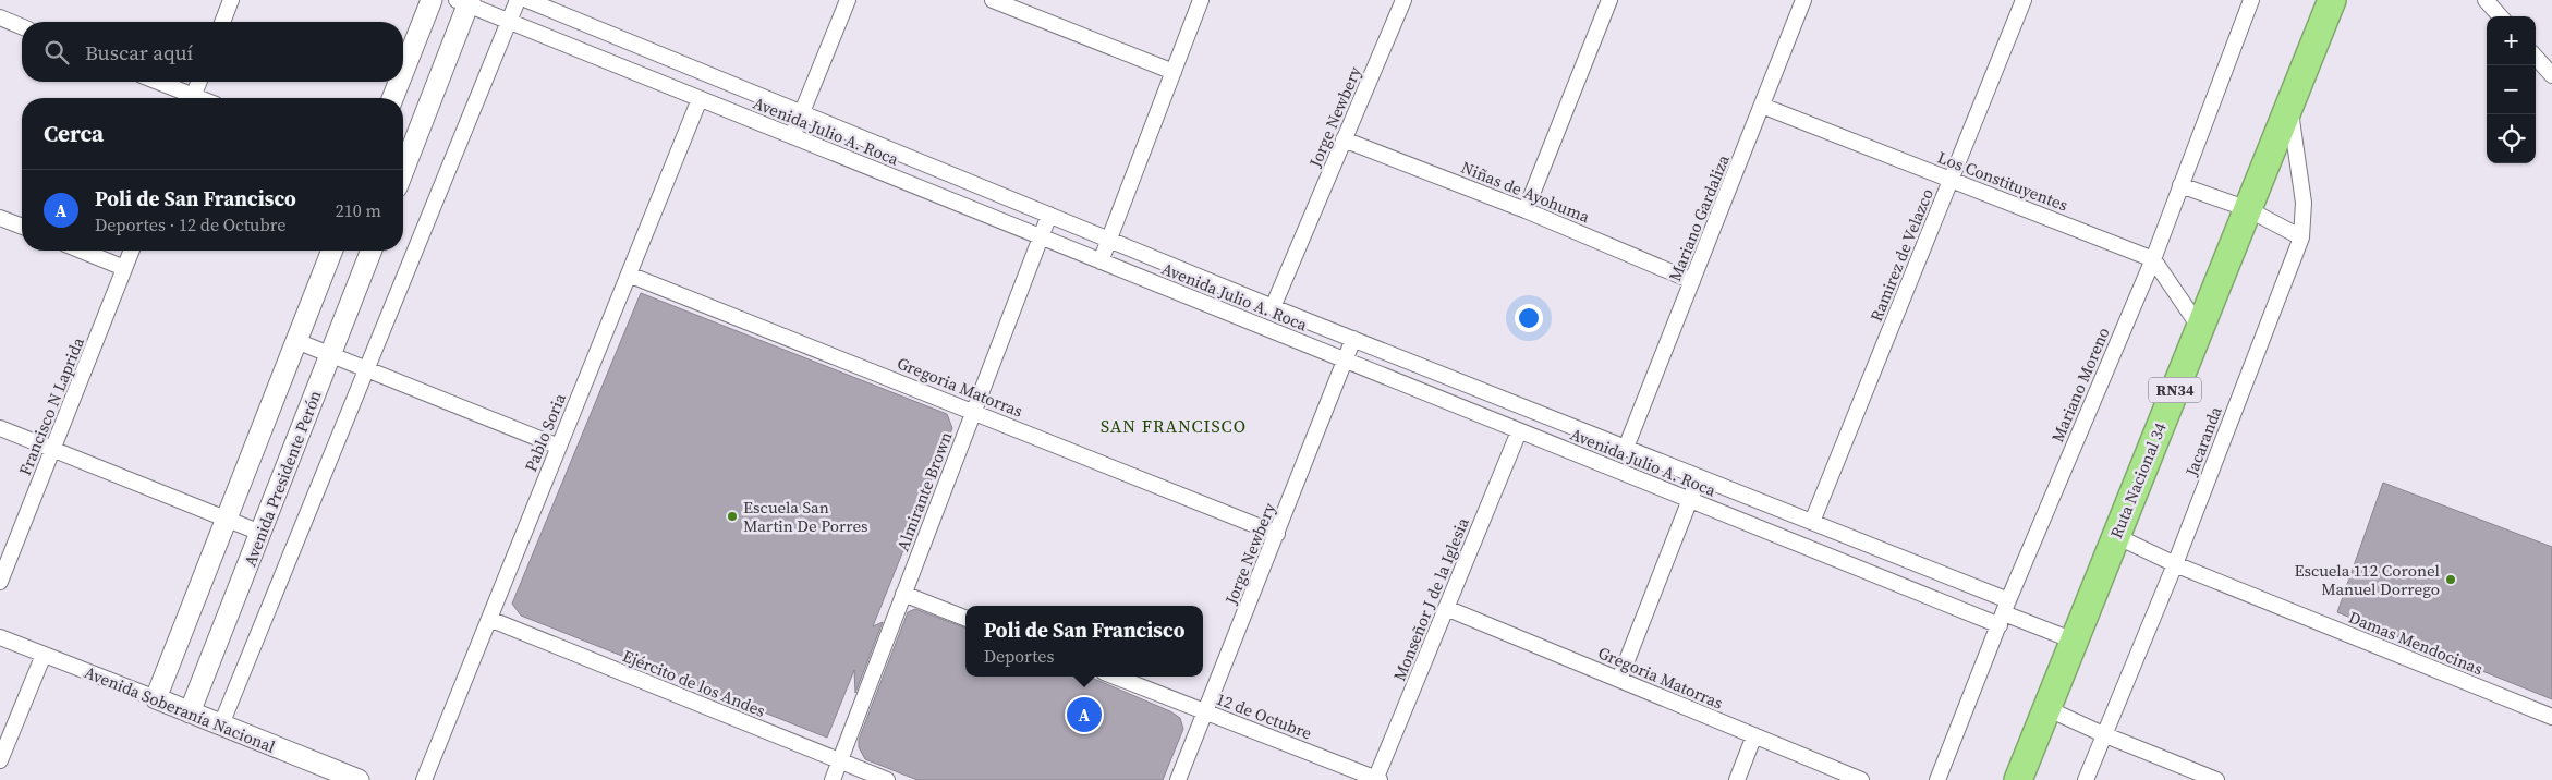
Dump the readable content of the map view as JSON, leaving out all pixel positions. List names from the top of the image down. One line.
{"streets":{"highway":["RN34","Ruta Nacional 34"],"street":["Jorge Newbery","Avenida Julio A. Roca","Los Constituyentes","Niñas de Ayohuma","Mariano Gardaliza","Ramirez de Velazco","Mariano Moreno","Gregoria Matorras","Francisco N Laprida","Pablo Soria","Jacaranda","Avenida Presidente Perón","Almirante Brown","Monseñor J de la Iglesia","Damas Mendocinas","Ejército de los Andes","Avenida Soberanía Nacional","12 de Octubre"]},"crossings":[["Jorge Newbery","Avenida Julio A. Roca"],["Jorge Newbery","Niñas de Ayohuma"],["Jorge Newbery","Gregoria Matorras"],["Jorge Newbery","12 de Octubre"],["Avenida Julio A. Roca","Mariano Gardaliza"],["Avenida Julio A. Roca","Ramirez de Velazco"],["Avenida Julio A. Roca","Mariano Moreno"],["Avenida Julio A. Roca","Pablo Soria"],["Avenida Julio A. Roca","Almirante Brown"],["Avenida Julio A. Roca","Monseñor J de la Iglesia"],["Los Constituyentes","Mariano Gardaliza"],["Los Constituyentes","Ramirez de Velazco"],["Los Constituyentes","Mariano Moreno"],["Niñas de Ayohuma","Mariano Gardaliza"],["Gregoria Matorras","Pablo Soria"],["Gregoria Matorras","Almirante Brown"],["Gregoria Matorras","Monseñor J de la Iglesia"],["Pablo Soria","Ejército de los Andes"],["Jacaranda","Ruta Nacional 34"],["Jacaranda","Damas Mendocinas"],["Avenida Presidente Perón","Avenida Soberanía Nacional"],["Ruta Nacional 34","Damas Mendocinas"],["Almirante Brown","Ejército de los Andes"],["Monseñor J de la Iglesia","12 de Octubre"]],"districts":["SAN FRANCISCO"],"places":["Escuela San Martin De Porres","Escuela 112 Coronel Manuel Dorrego"],"page":{"map_buttons":["+","−"],"search":"Buscar aquí","heading":"Cerca","list":[{"mark":"A","name":"Poli de San Francisco","note":"Deportes · 12 de Octubre","value":"210 m"}],"popup":["Poli de San Francisco","Deportes"],"pins":"A"}}
